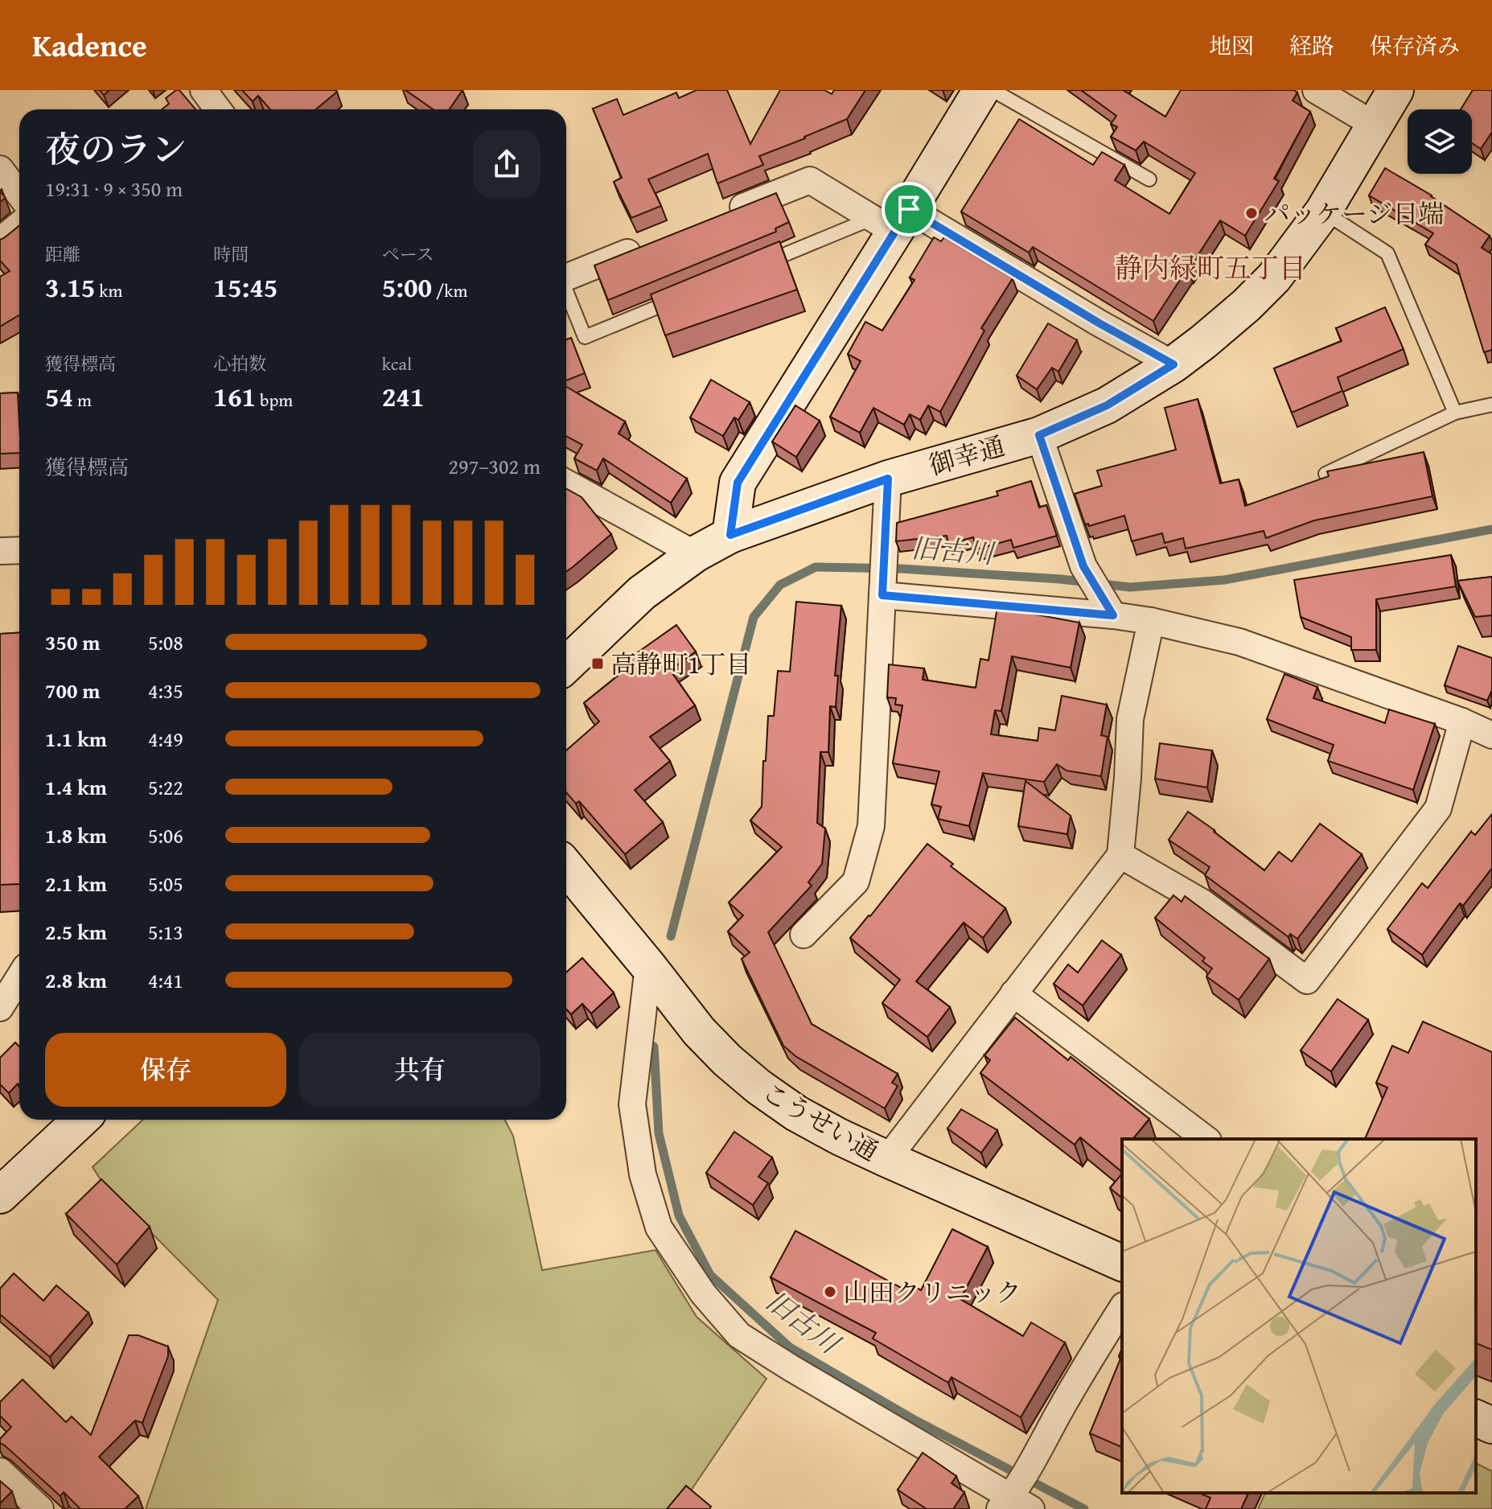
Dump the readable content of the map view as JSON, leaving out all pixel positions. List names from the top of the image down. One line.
{"streets":{"street":["御幸通","こうせい通"]},"districts":["静内緑町五丁目"],"water":["旧古川"],"places":{"other":["パッケージ日端","山田クリニック"],"transit":["高静町1丁目"]},"page":{"header":"Kadence","nav":["地図","経路","保存済み"],"heading":["夜のラン","19:31 · 9 × 350 m"],"stats":[["距離","3.15 km"],["時間","15:45"],["ペース","5:00 /km"],["獲得標高","54 m"],["心拍数","161 bpm"],["kcal","241"]],"chart":["獲得標高","297–302 m"],"list":[{"name":"350 m","note":"5:08"},{"name":"700 m","note":"4:35"},{"name":"1.1 km","note":"4:49"},{"name":"1.4 km","note":"5:22"},{"name":"1.8 km","note":"5:06"},{"name":"2.1 km","note":"5:05"},{"name":"2.5 km","note":"5:13"},{"name":"2.8 km","note":"4:41"}],"buttons":["保存","共有"]}}
